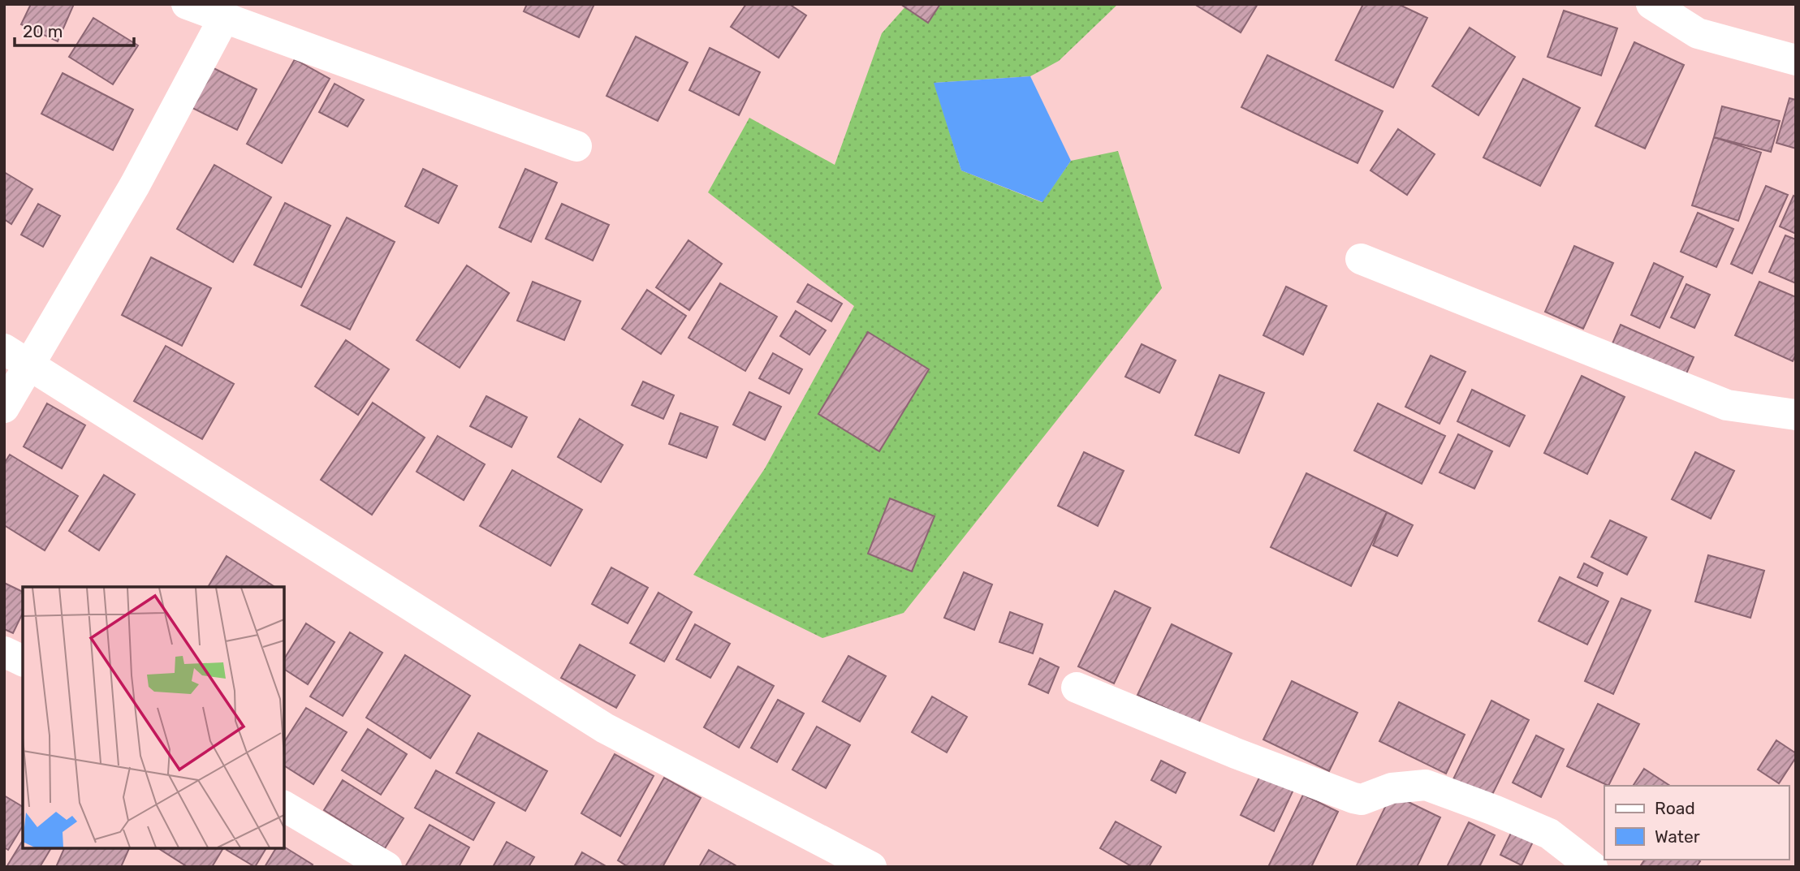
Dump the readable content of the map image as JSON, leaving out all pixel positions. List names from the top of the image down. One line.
{"legend":["Road","Water"],"scale_bar":"20 m"}
